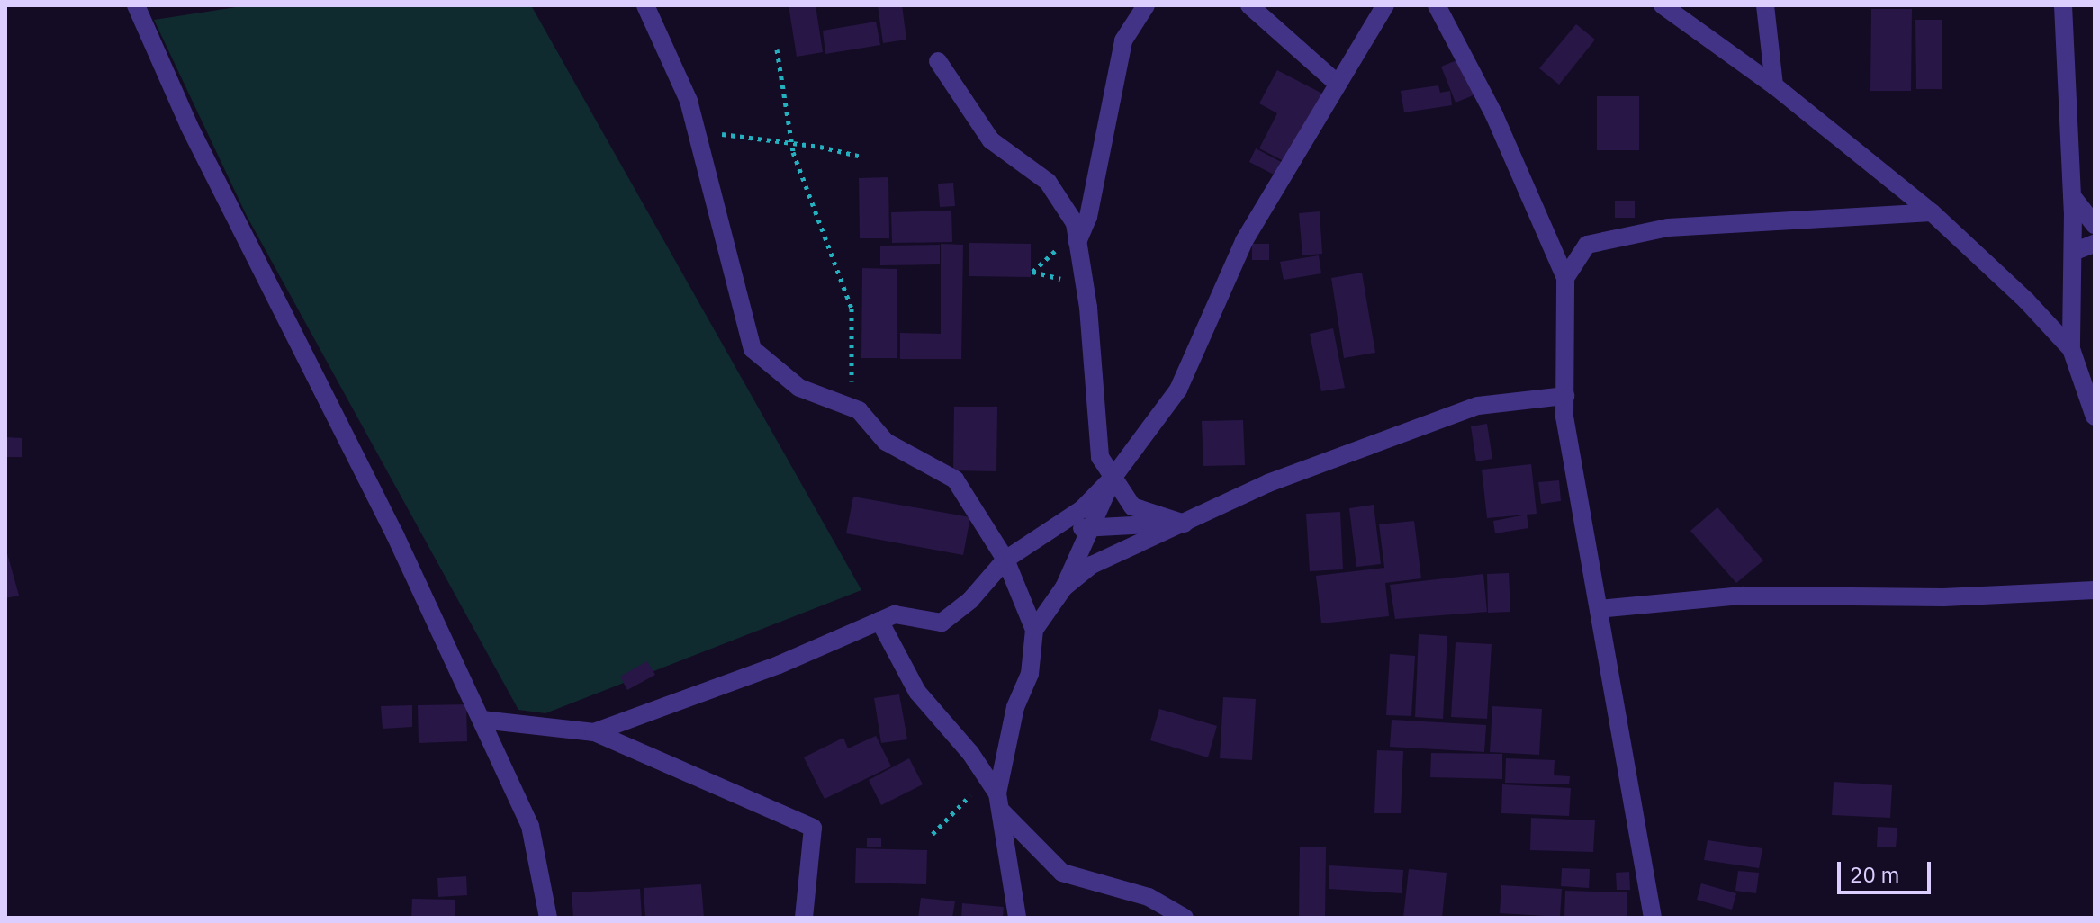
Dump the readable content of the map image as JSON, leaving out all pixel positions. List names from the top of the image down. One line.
{"scale_bar":"20 m"}
